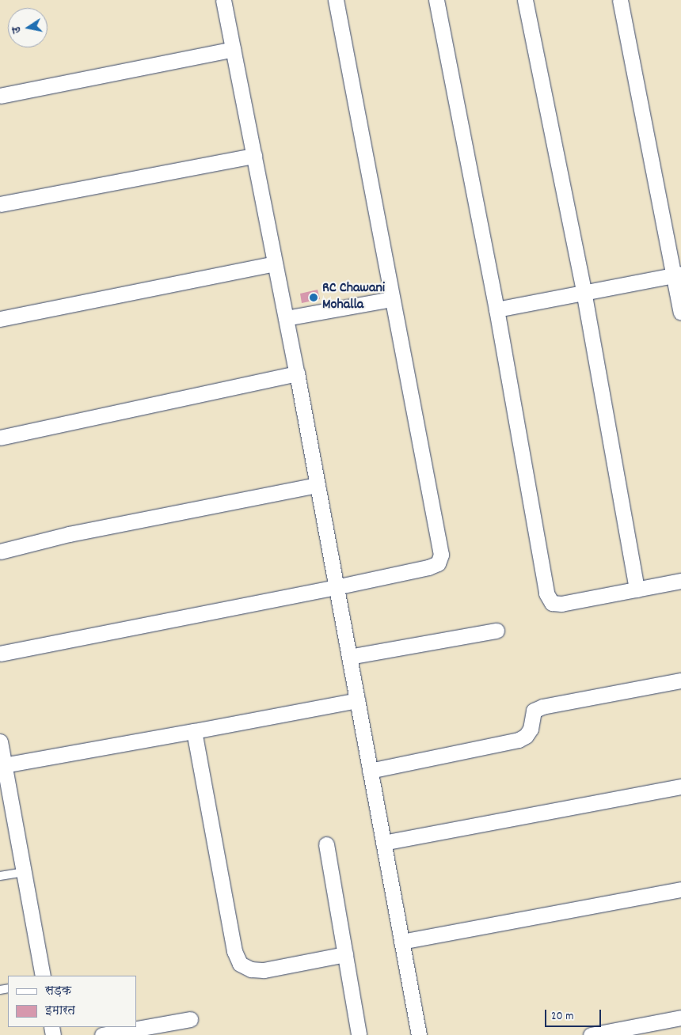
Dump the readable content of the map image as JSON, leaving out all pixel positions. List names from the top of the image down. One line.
{"places":["RC Chawani Mohalla"],"legend":["सड़क","इमारत"],"scale_bar":"20 m","north":"left"}
